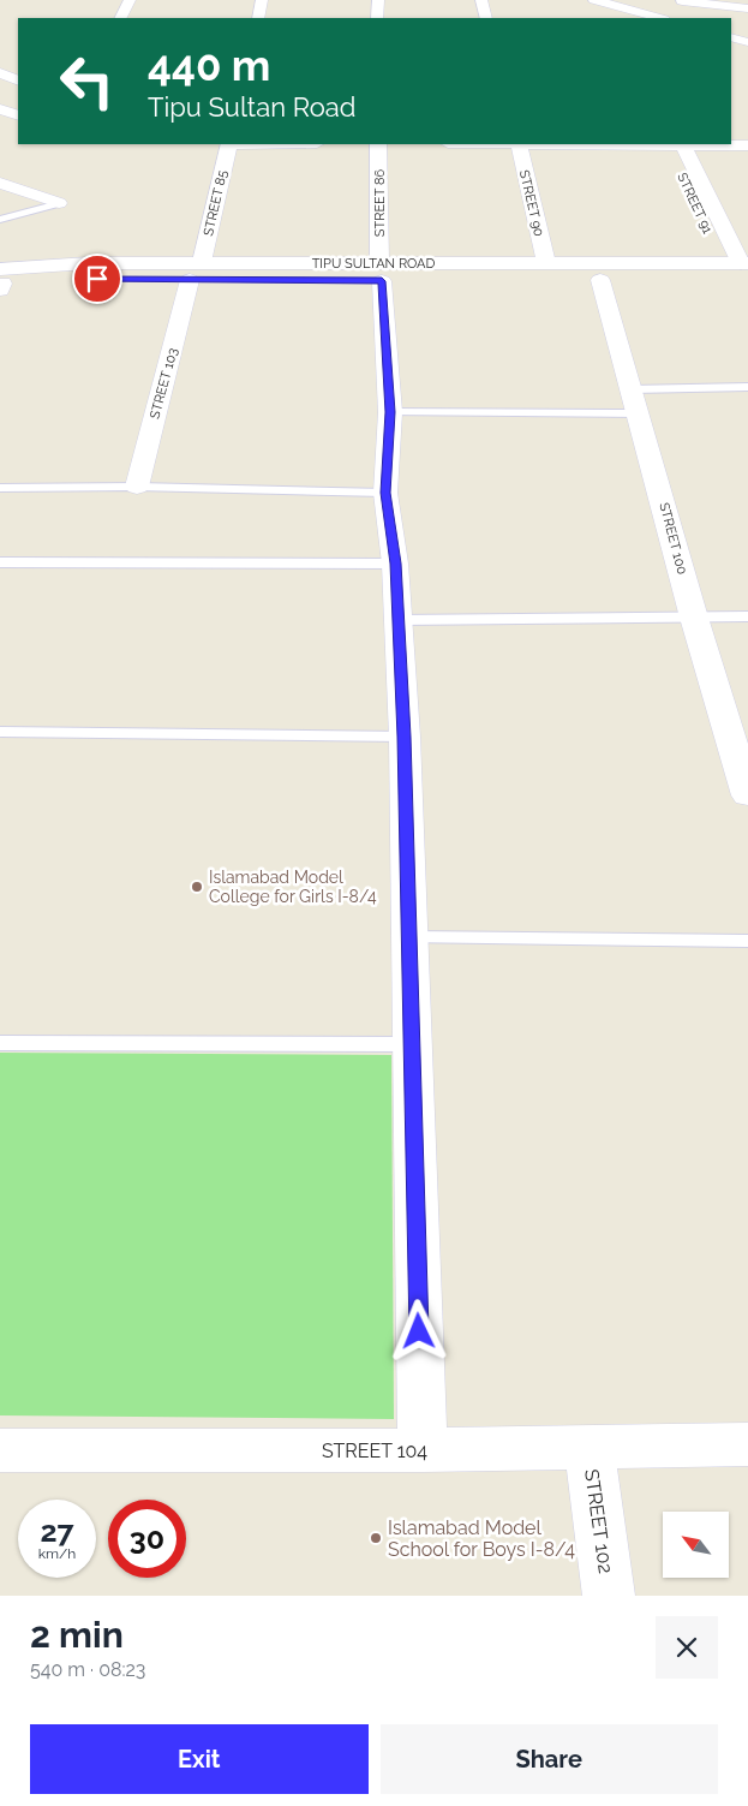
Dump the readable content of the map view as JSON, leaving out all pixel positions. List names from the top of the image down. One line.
{"streets":{"street":["STREET 85","STREET 86","STREET 90","STREET 91","TIPU SULTAN ROAD","STREET 103","STREET 100","STREET 104","STREET 102"]},"crossings":[["STREET 85","TIPU SULTAN ROAD"],["STREET 85","STREET 103"],["STREET 86","TIPU SULTAN ROAD"],["STREET 90","TIPU SULTAN ROAD"],["STREET 91","TIPU SULTAN ROAD"],["TIPU SULTAN ROAD","STREET 103"],["TIPU SULTAN ROAD","STREET 100"],["STREET 104","STREET 102"]],"places":["Islamabad Model College for Girls I-8/4","Islamabad Model School for Boys I-8/4"],"north":"top left","page":{"turn":["440 m","Tipu Sultan Road"],"speed":"27 km/h","limit":"30","heading":["2 min","540 m · 08:23"],"buttons":["Exit","Share"]}}
